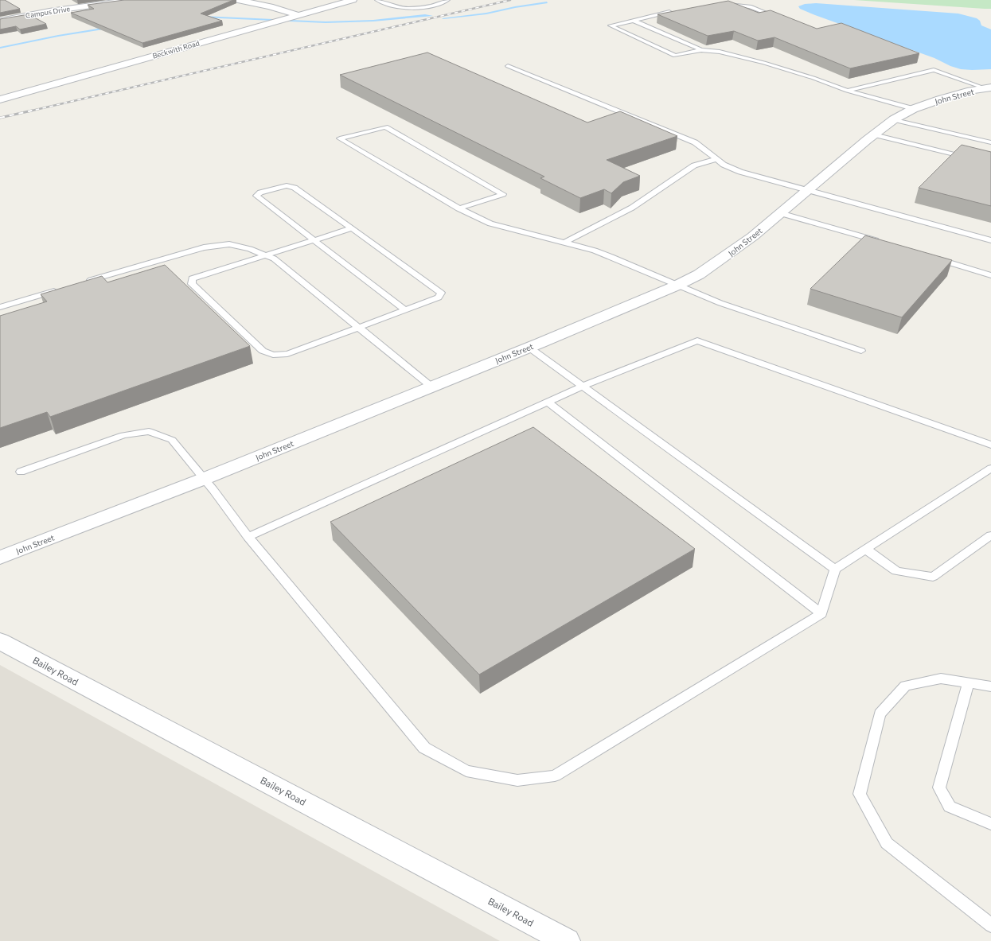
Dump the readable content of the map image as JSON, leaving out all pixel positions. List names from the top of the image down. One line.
{"streets":{"street":["Campus Drive","Beckwith Road","John Street","Bailey Road"]}}
